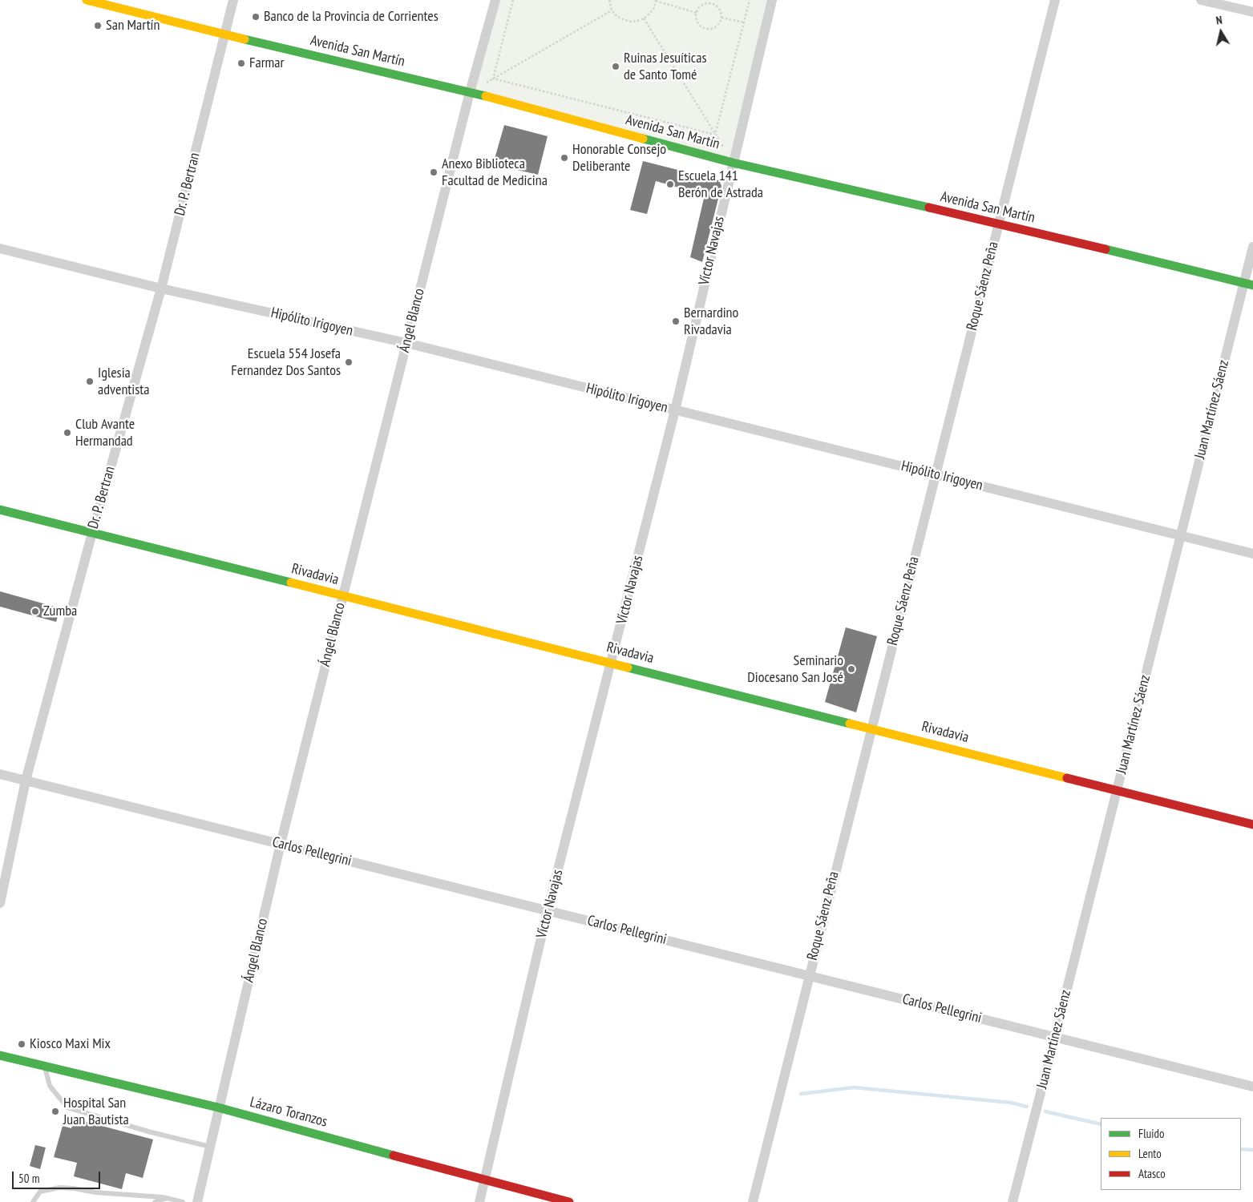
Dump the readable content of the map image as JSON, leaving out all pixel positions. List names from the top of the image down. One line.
{"streets":{"main road":["Avenida San Martín","Rivadavia","Lázaro Toranzos"],"street":["Dr. P. Bertran","Víctor Navajas","Roque Sáenz Peña","Ángel Blanco","Hipólito Irigoyen","Juan Martínez Sáenz","Carlos Pellegrini"]},"crossings":[["Avenida San Martín","Dr. P. Bertran"],["Avenida San Martín","Víctor Navajas"],["Avenida San Martín","Roque Sáenz Peña"],["Avenida San Martín","Ángel Blanco"],["Avenida San Martín","Juan Martínez Sáenz"],["Dr. P. Bertran","Hipólito Irigoyen"],["Dr. P. Bertran","Rivadavia"],["Dr. P. Bertran","Carlos Pellegrini"],["Víctor Navajas","Hipólito Irigoyen"],["Víctor Navajas","Rivadavia"],["Víctor Navajas","Carlos Pellegrini"],["Víctor Navajas","Lázaro Toranzos"],["Roque Sáenz Peña","Hipólito Irigoyen"],["Roque Sáenz Peña","Rivadavia"],["Roque Sáenz Peña","Carlos Pellegrini"],["Ángel Blanco","Hipólito Irigoyen"],["Ángel Blanco","Rivadavia"],["Ángel Blanco","Carlos Pellegrini"],["Ángel Blanco","Lázaro Toranzos"],["Hipólito Irigoyen","Juan Martínez Sáenz"],["Juan Martínez Sáenz","Rivadavia"],["Juan Martínez Sáenz","Carlos Pellegrini"]],"places":["Banco de la Provincia de Corrientes","San Martín","Farmar","Ruinas Jesuíticas de Santo Tomé","Honorable Consejo Deliberante","Anexo Biblioteca Facultad de Medicina","Escuela 141 Berón de Astrada","Bernardino Rivadavia","Escuela 554 Josefa Fernandez Dos Santos","Iglesia adventista","Club Avante Hermandad","Zumba","Seminario Diocesano San José","Kiosco Maxi Mix","Hospital San Juan Bautista"],"legend":["Fluido","Lento","Atasco"],"scale_bar":"50 m","north":"top"}
